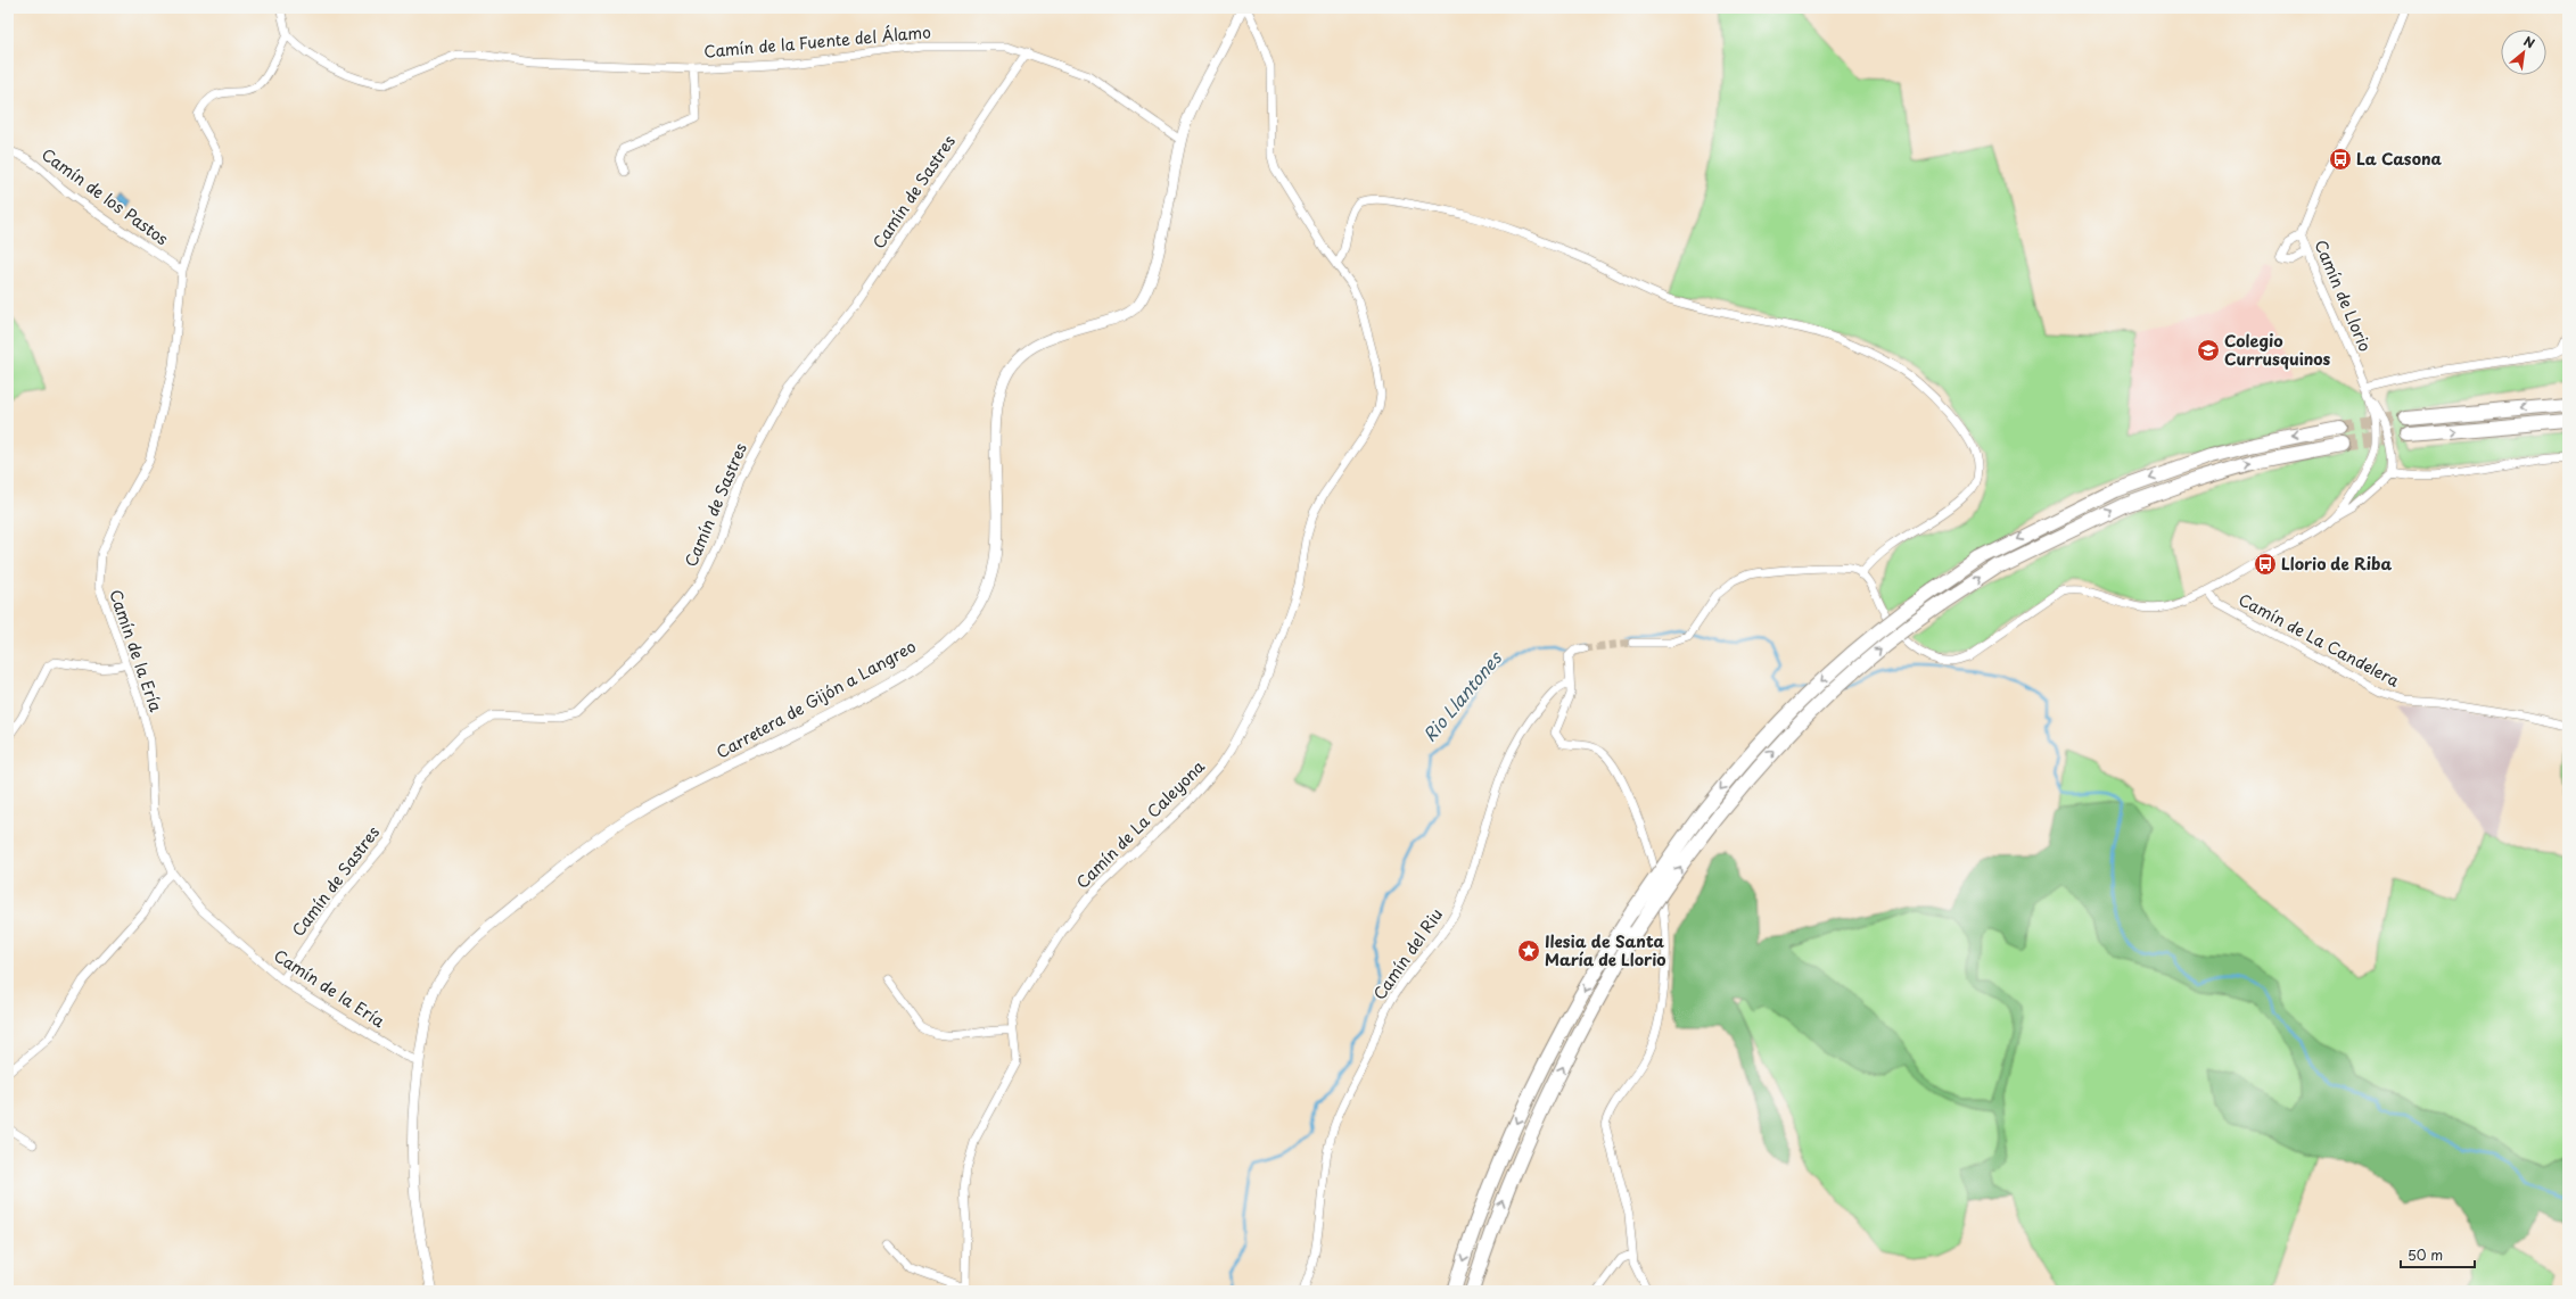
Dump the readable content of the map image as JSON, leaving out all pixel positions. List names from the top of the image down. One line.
{"streets":{"street":["Camín de la Fuente del Álamo","Camín de Sastres","Camín de los Pastos","Camín de Llorio","Camín de La Candelera","Camín de la Ería","Carretera de Gijón a Langreo","Camín de La Caleyona","Camín del Riu"]},"crossings":[["Camín de la Fuente del Álamo","Camín de Sastres"],["Camín de la Fuente del Álamo","Camín de la Ería"],["Camín de la Fuente del Álamo","Carretera de Gijón a Langreo"],["Camín de Sastres","Camín de la Ería"],["Camín de los Pastos","Camín de la Ería"],["Camín de Llorio","Camín de La Candelera"],["Camín de la Ería","Carretera de Gijón a Langreo"]],"water":["Rio Llantones"],"places":{"bus stop":["La Casona","Llorio de Riba"],"school or university":["Colegio Currusquinos"],"place":["Ilesia de Santa María de Llorio"]},"scale_bar":"50 m","north":"top right"}
